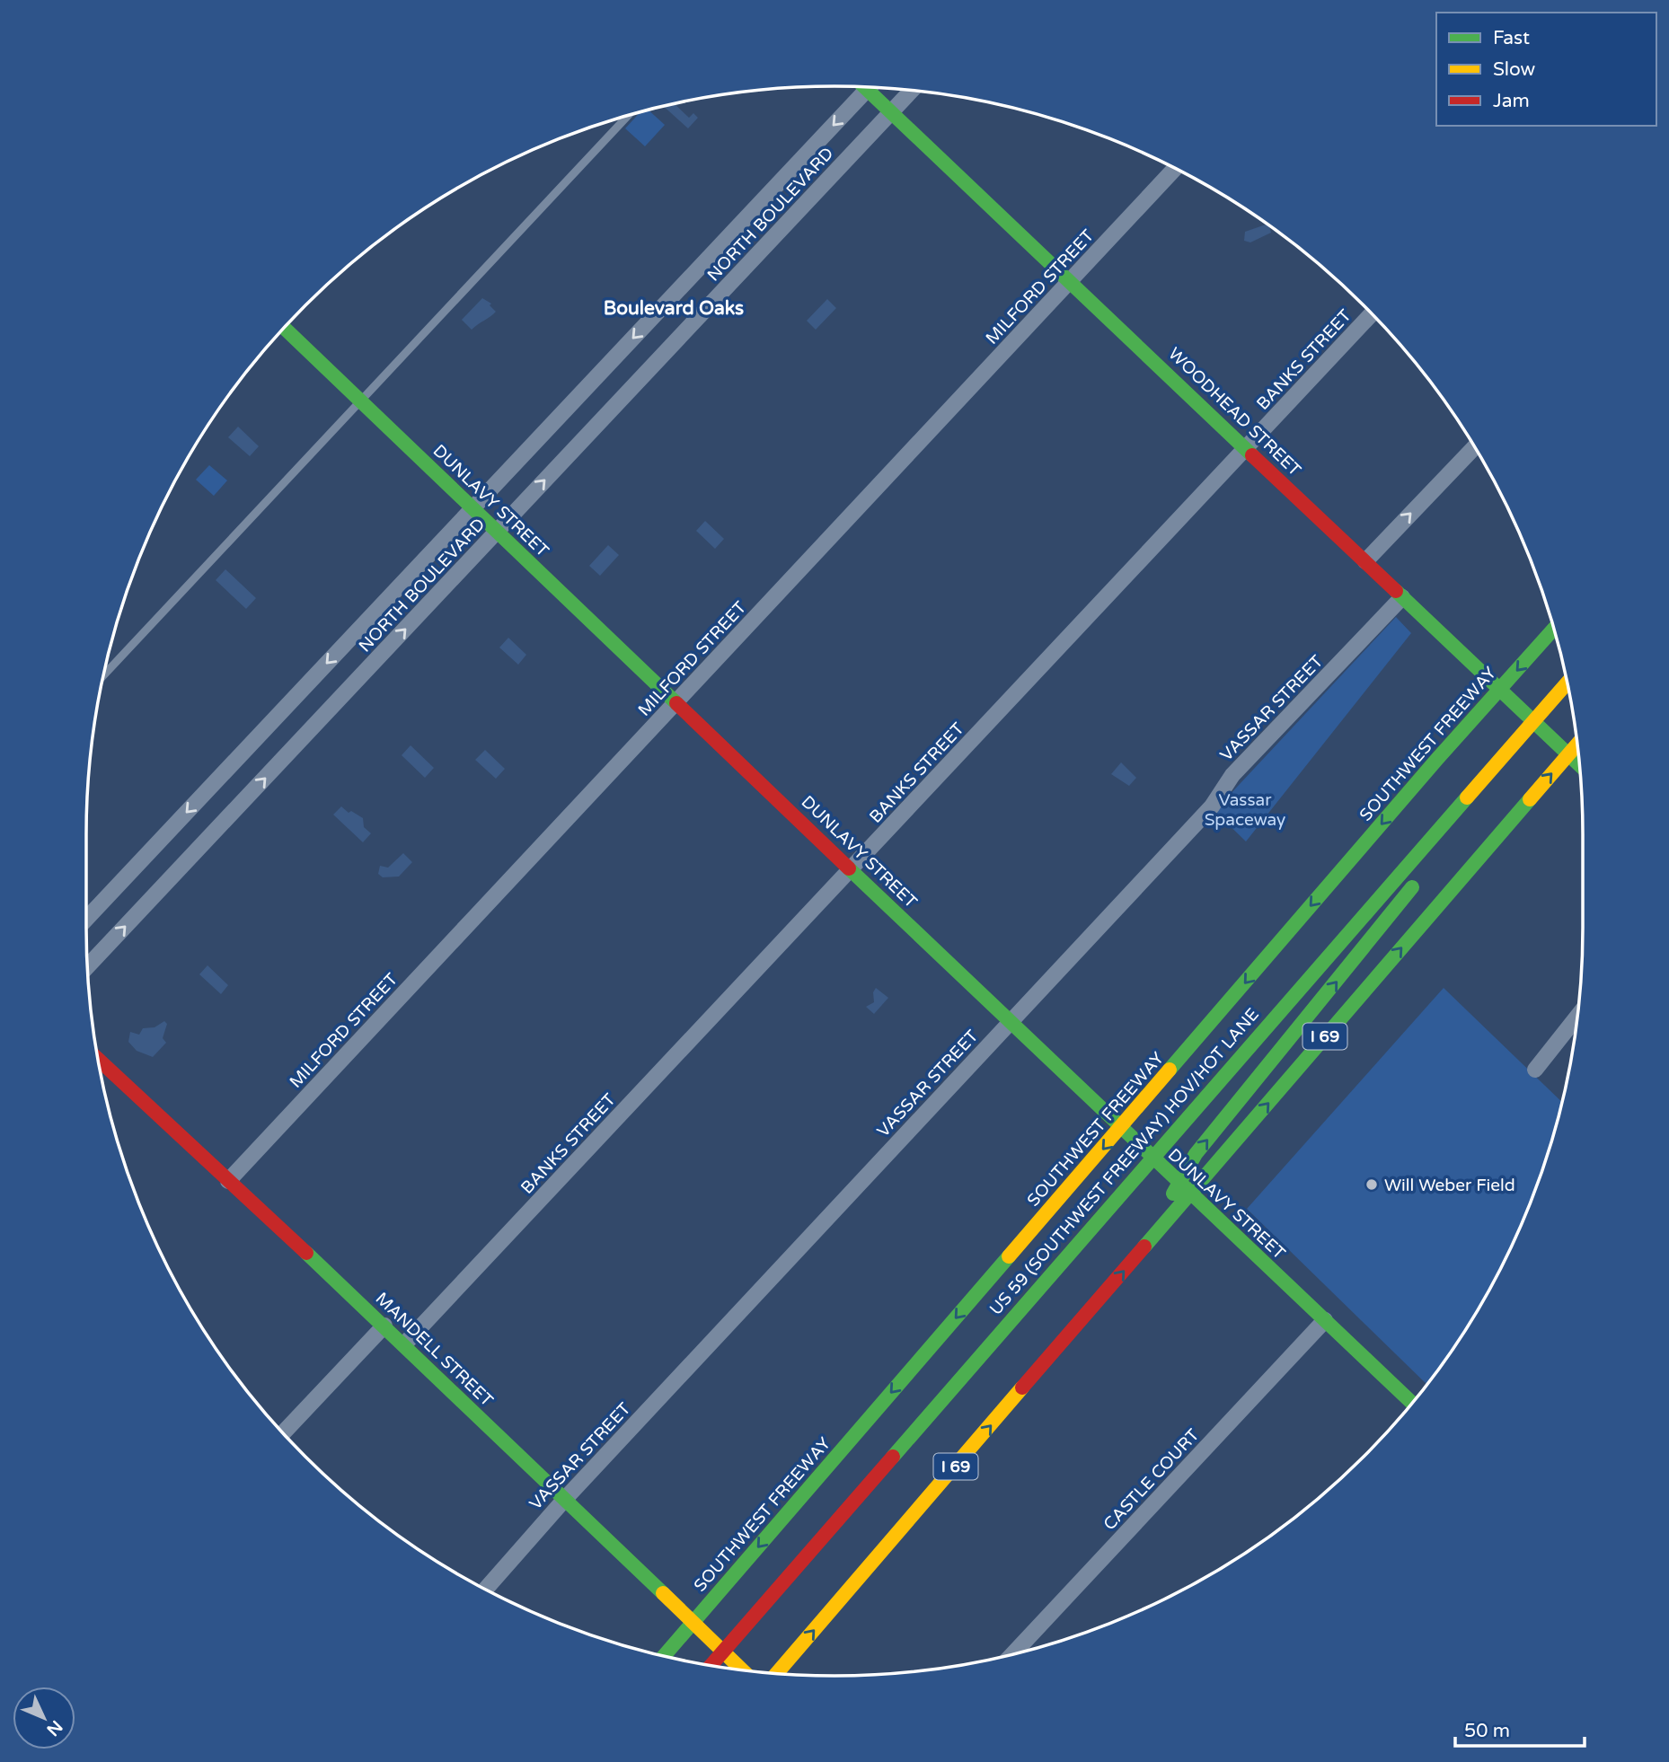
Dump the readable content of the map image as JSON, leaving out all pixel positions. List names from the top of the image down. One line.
{"streets":{"main road":["WOODHEAD STREET","DUNLAVY STREET","SOUTHWEST FREEWAY","I 69","US 59 (SOUTHWEST FREEWAY) HOV/HOT LANE","MANDELL STREET"],"street":["NORTH BOULEVARD","MILFORD STREET","BANKS STREET","VASSAR STREET","CASTLE COURT"]},"crossings":[["NORTH BOULEVARD","WOODHEAD STREET"],["NORTH BOULEVARD","DUNLAVY STREET"],["MILFORD STREET","WOODHEAD STREET"],["MILFORD STREET","DUNLAVY STREET"],["MILFORD STREET","MANDELL STREET"],["BANKS STREET","WOODHEAD STREET"],["BANKS STREET","DUNLAVY STREET"],["BANKS STREET","MANDELL STREET"],["WOODHEAD STREET","VASSAR STREET"],["DUNLAVY STREET","VASSAR STREET"],["DUNLAVY STREET","CASTLE COURT"],["VASSAR STREET","MANDELL STREET"]],"districts":["Boulevard Oaks"],"parks":["Vassar Spaceway"],"places":["Will Weber Field"],"legend":["Fast","Slow","Jam"],"scale_bar":"50 m","north":"bottom right"}
